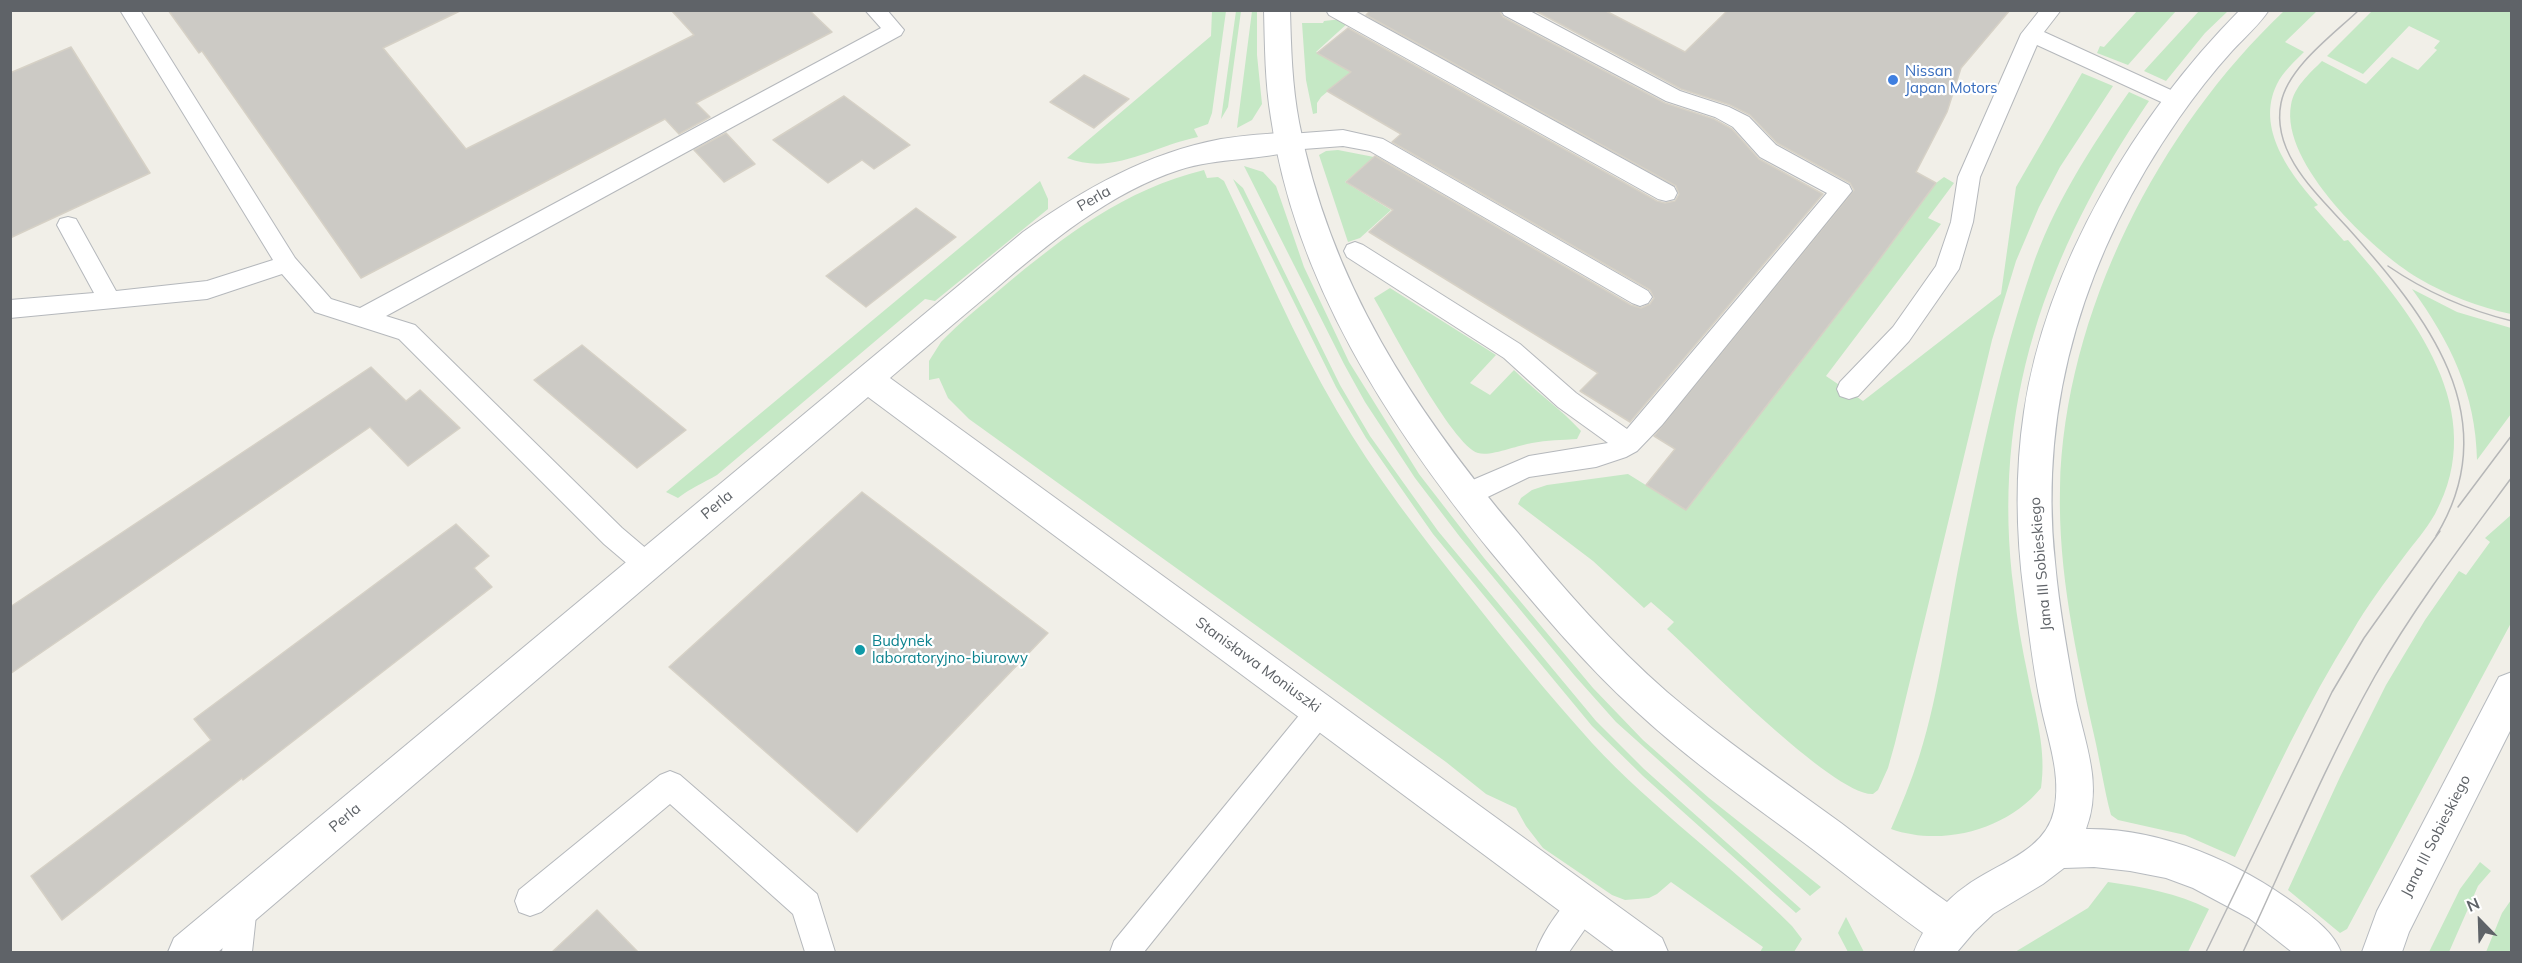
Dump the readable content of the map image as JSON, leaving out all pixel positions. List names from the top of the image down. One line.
{"streets":{"street":["Perla","Jana III Sobieskiego","Stanisława Moniuszki"]},"crossings":[["Perla","Stanisława Moniuszki"]],"places":["Nissan Japan Motors","Budynek laboratoryjno-biurowy"],"north":"top left"}
